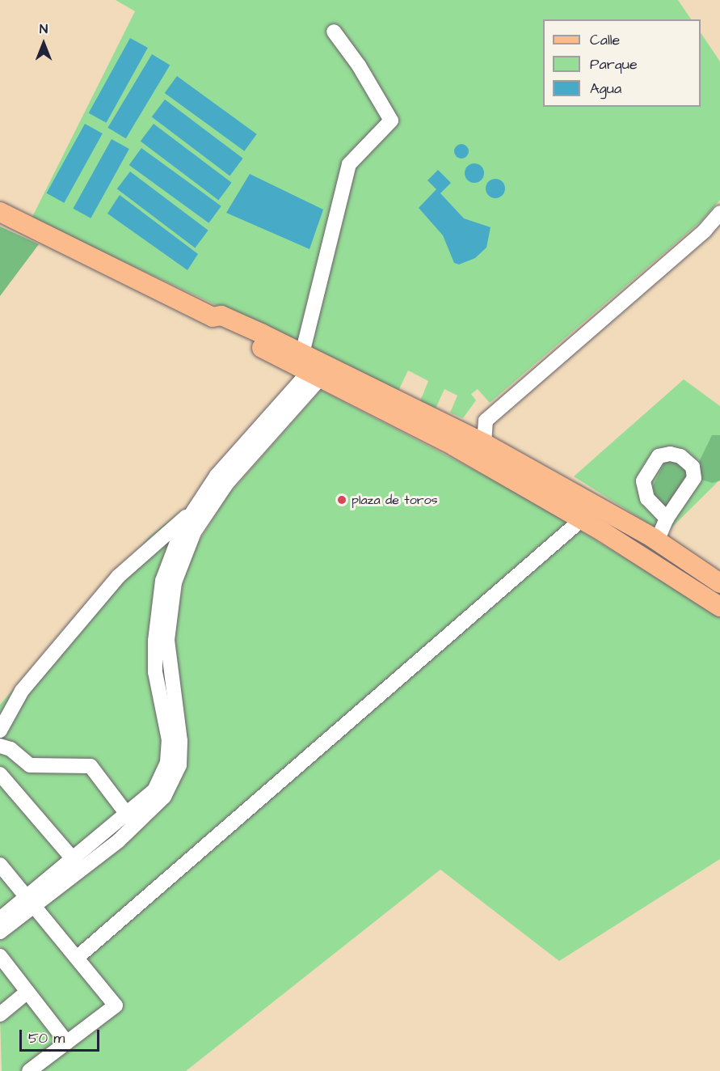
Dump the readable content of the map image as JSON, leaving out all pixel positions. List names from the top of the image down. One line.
{"places":["plaza de toros"],"legend":["Calle","Parque","Agua"],"scale_bar":"50 m","north":"top"}
